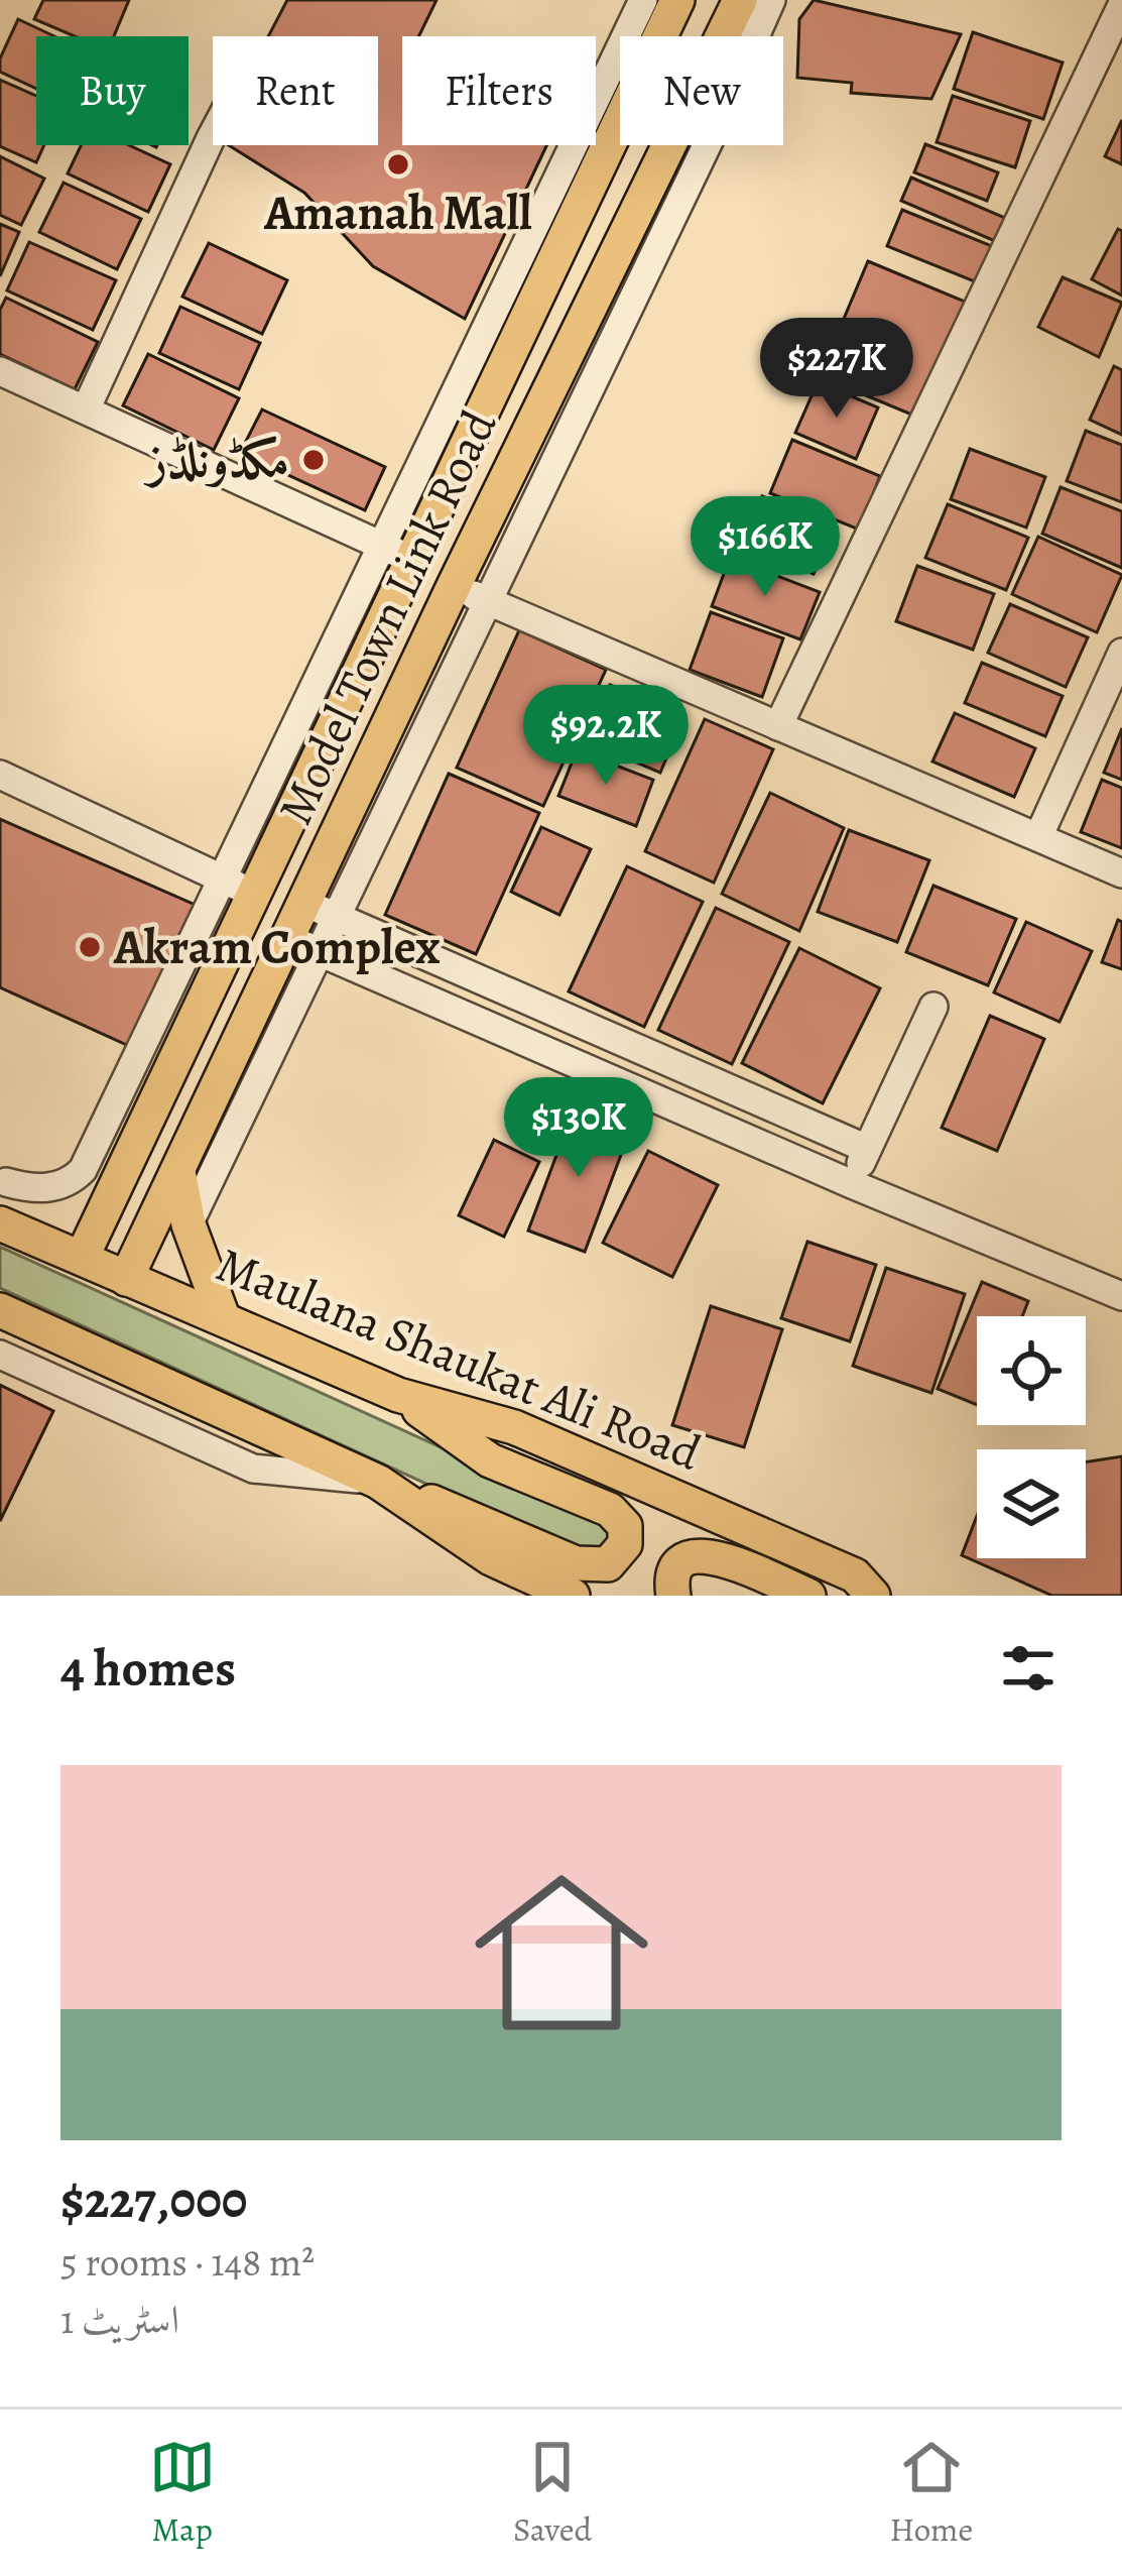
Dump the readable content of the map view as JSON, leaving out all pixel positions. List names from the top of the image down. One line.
{"streets":{"main road":["Model Town Link Road","Maulana Shaukat Ali Road"]},"crossings":[["Model Town Link Road","Maulana Shaukat Ali Road"]],"places":["Amanah Mall","مکڈونلڈز","Akram Complex"],"page":{"chip":["Buy","Rent","Filters","New"],"price":["$227K","$166K","$92.2K","$130K"],"heading":"4 homes","list":[{"name":"$227,000","note":"5 rooms · 148 m² · اسٹریٹ 1"}],"tabs":["Map","Saved","Home"]}}
